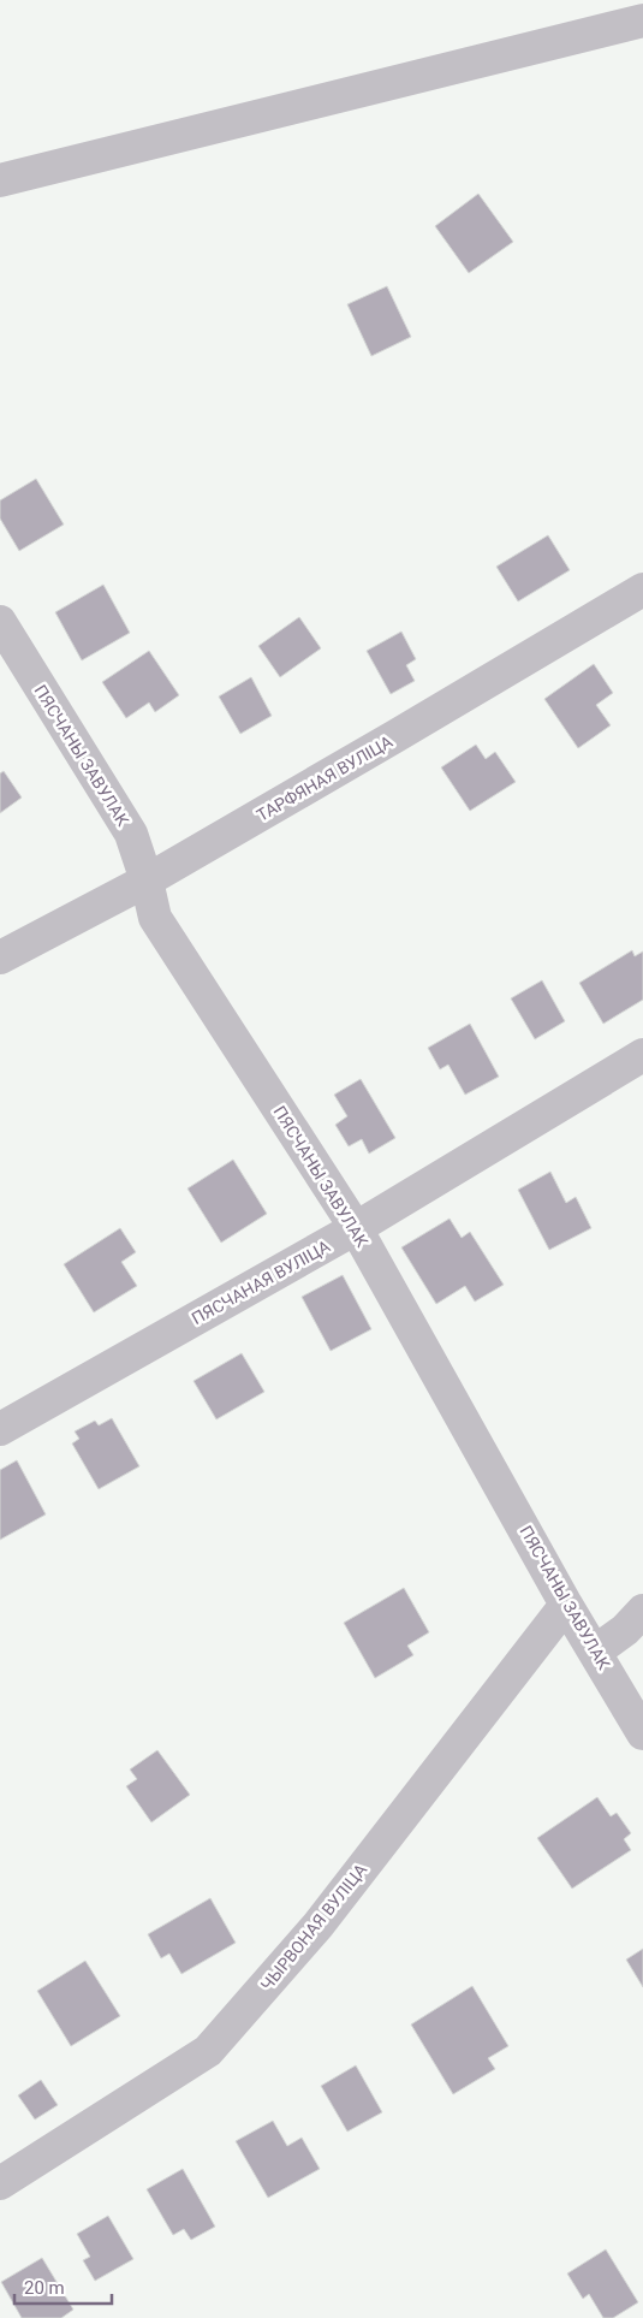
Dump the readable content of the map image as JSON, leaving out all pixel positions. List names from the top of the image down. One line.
{"streets":{"street":["ПЯСЧАНЫ ЗАВУЛАК","ТАРФЯНАЯ ВУЛІЦА","ПЯСЧАНАЯ ВУЛІЦА","ЧЫРВОНАЯ ВУЛІЦА"]},"crossings":[["ПЯСЧАНЫ ЗАВУЛАК","ТАРФЯНАЯ ВУЛІЦА"],["ПЯСЧАНЫ ЗАВУЛАК","ПЯСЧАНАЯ ВУЛІЦА"],["ПЯСЧАНЫ ЗАВУЛАК","ЧЫРВОНАЯ ВУЛІЦА"]],"scale_bar":"20 m"}
